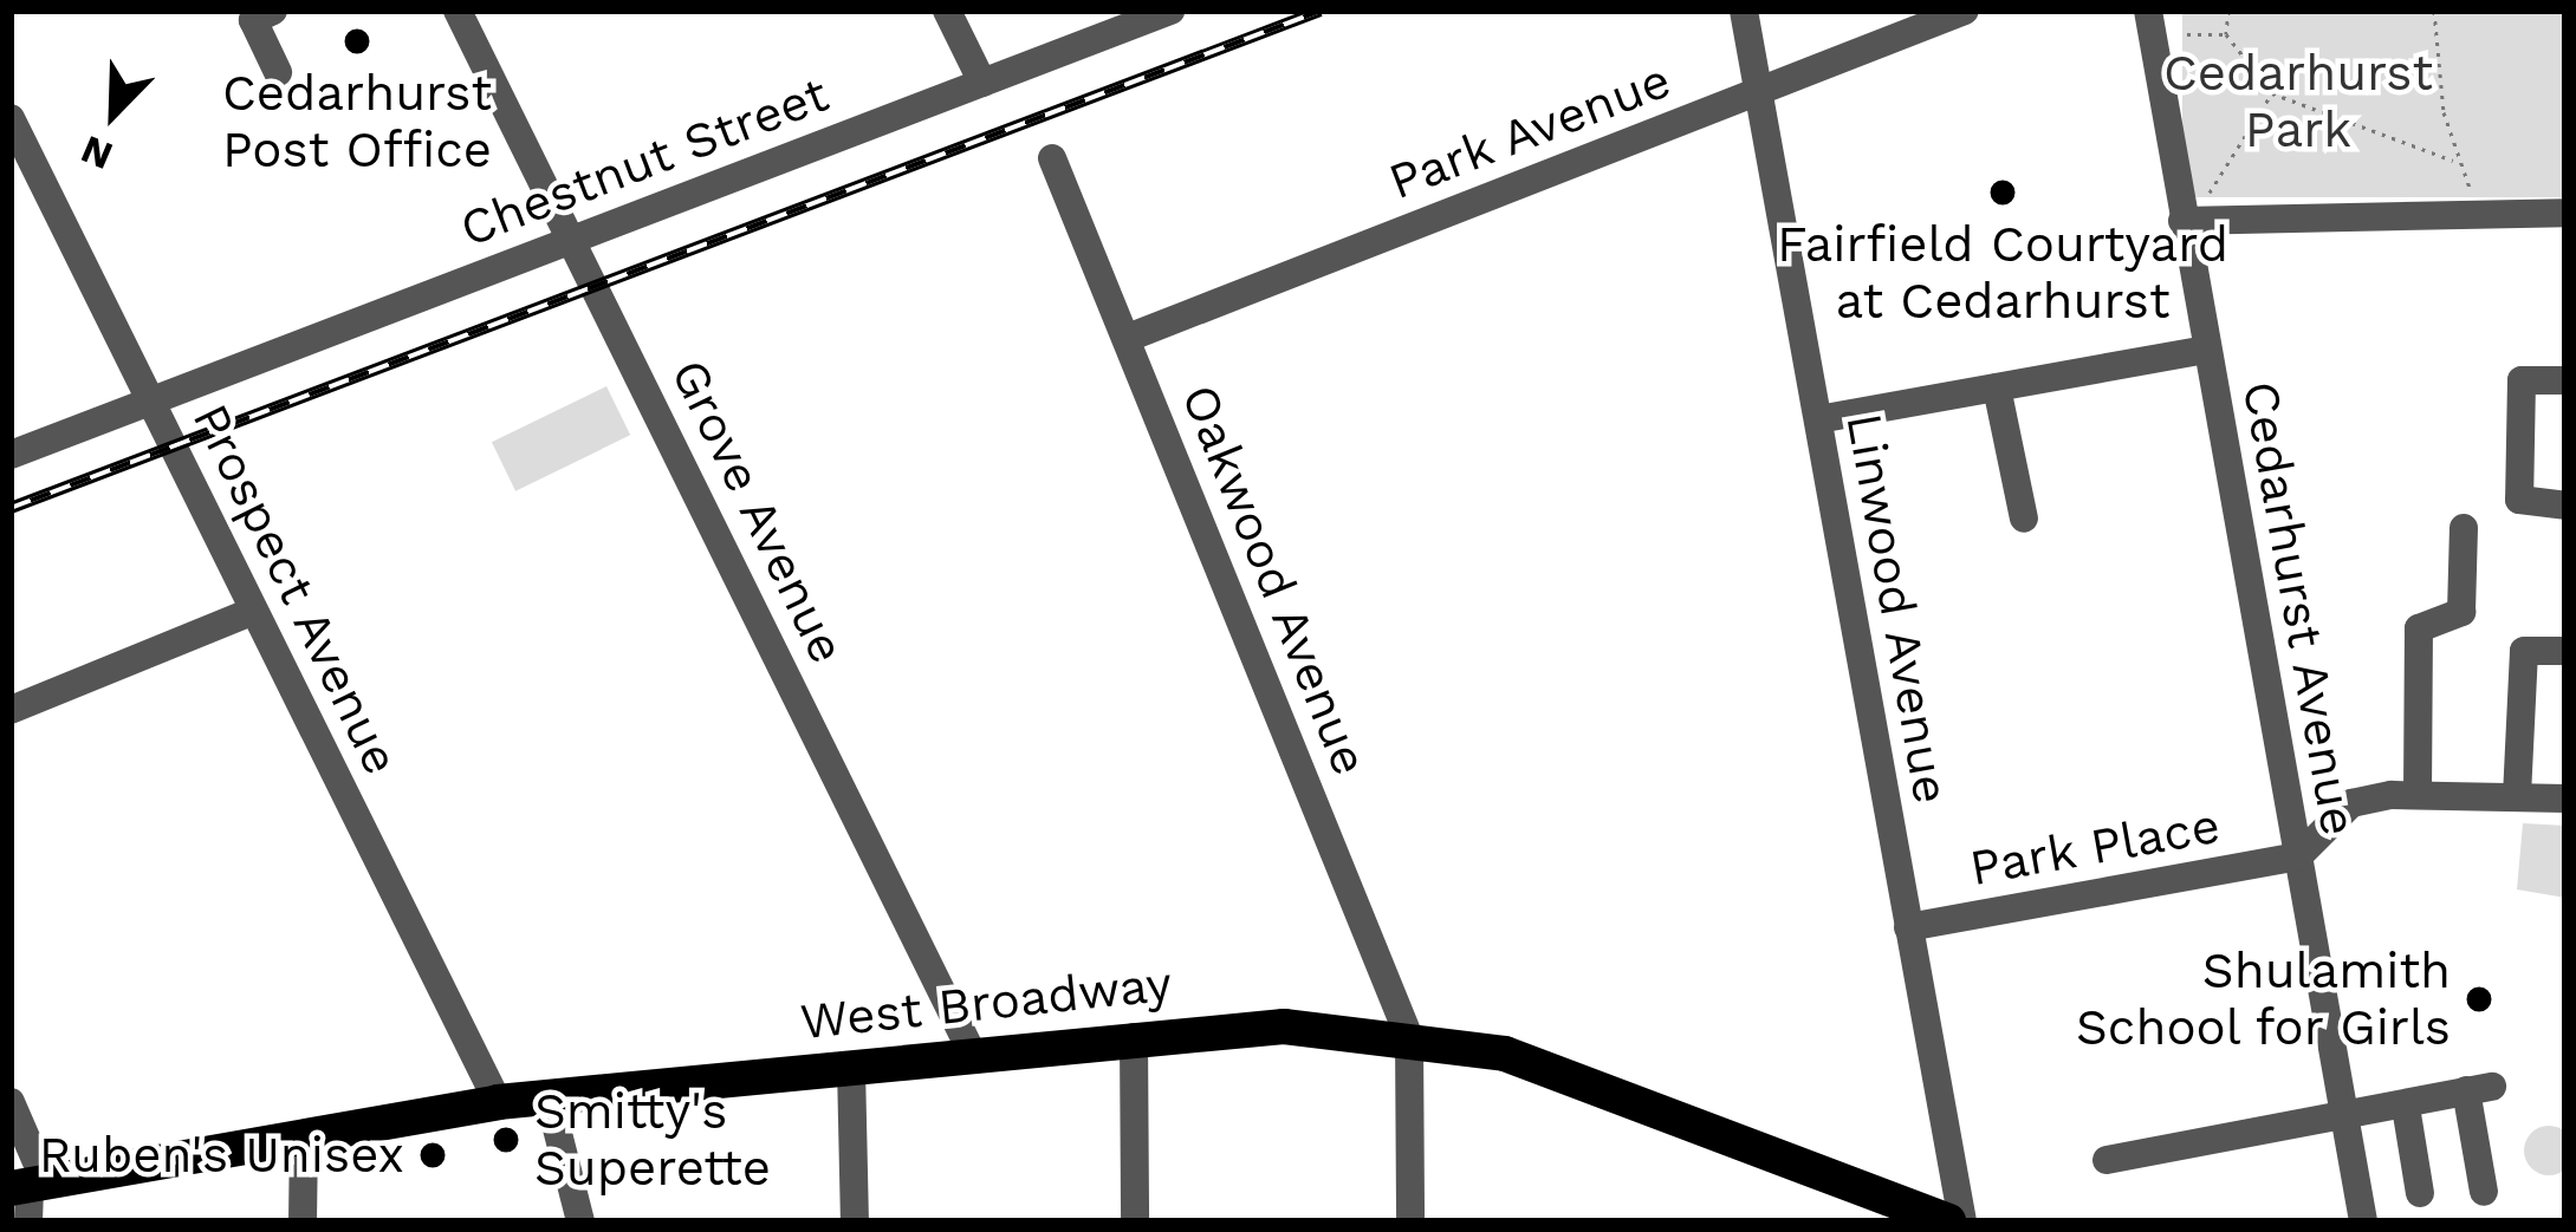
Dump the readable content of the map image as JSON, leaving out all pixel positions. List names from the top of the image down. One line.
{"streets":{"main road":["West Broadway"],"street":["Park Avenue","Chestnut Street","Grove Avenue","Oakwood Avenue","Prospect Avenue","Linwood Avenue","Cedarhurst Avenue","Park Place"]},"crossings":[["Park Avenue","Oakwood Avenue"],["Park Avenue","Linwood Avenue"],["Chestnut Street","Grove Avenue"],["Chestnut Street","Prospect Avenue"],["Grove Avenue","West Broadway"],["Oakwood Avenue","West Broadway"],["Prospect Avenue","West Broadway"],["Linwood Avenue","Park Place"],["Cedarhurst Avenue","Park Place"]],"parks":["Cedarhurst Park"],"places":["Cedarhurst Post Office","Fairfield Courtyard at Cedarhurst","Shulamith School for Girls","Smitty's Superette","Ruben's Unisex"],"north":"bottom left"}
